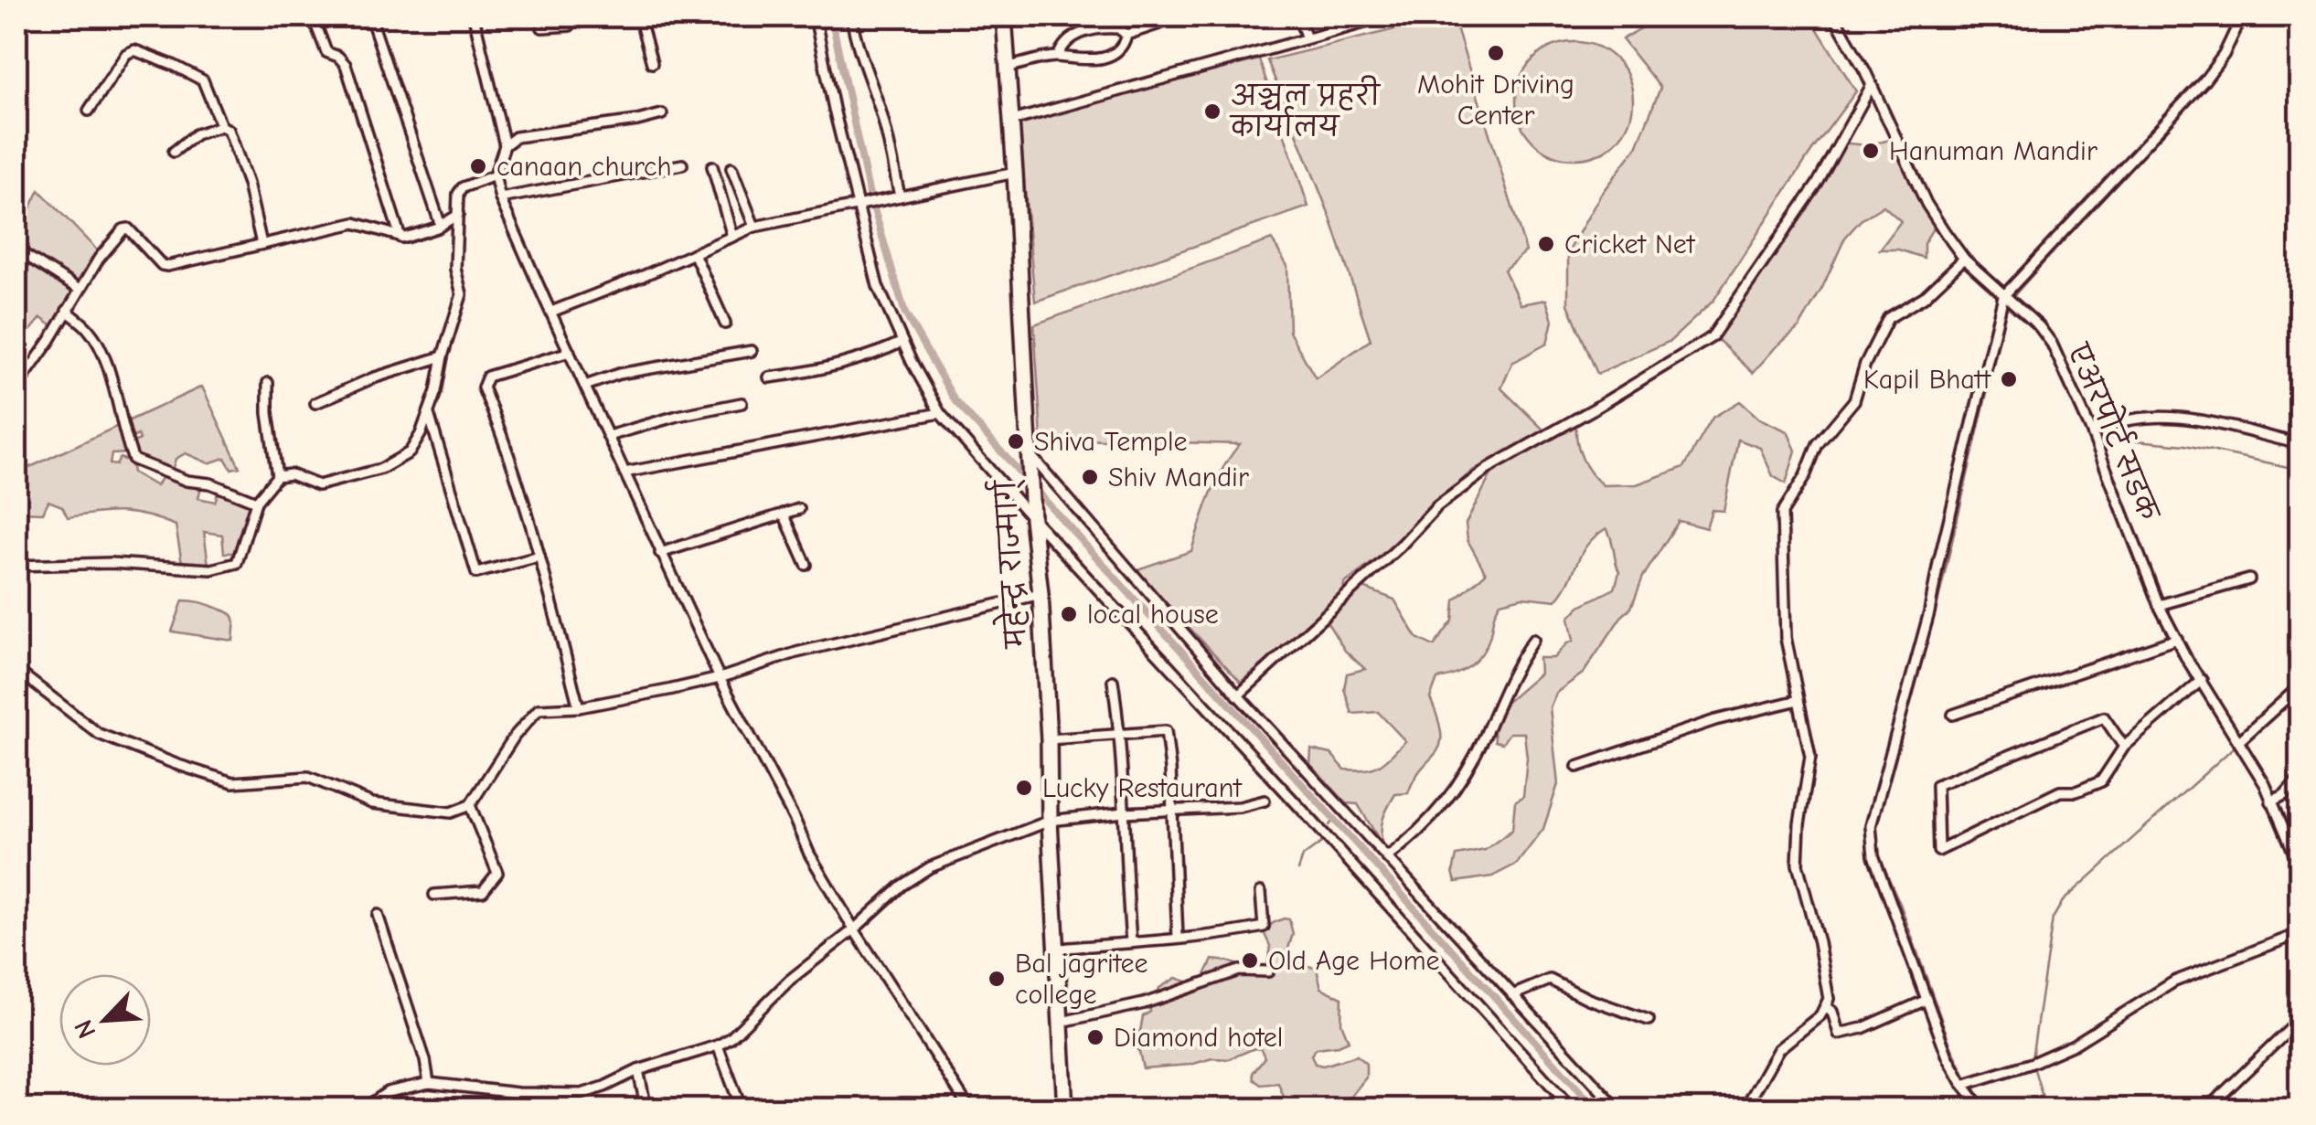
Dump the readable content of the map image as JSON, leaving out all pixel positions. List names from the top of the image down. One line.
{"streets":{"highway":["महेन्द्र राज्मार्ग्"],"street":["एअरपोर्ट सडक"]},"places":["Mohit Driving Center","अञ्चल प्रहरी कार्यालय","Hanuman Mandir","canaan church","Cricket Net","Kapil Bhatt","Shiva Temple","Shiv Mandir","local house","Lucky Restaurant","Old Age Home","Bal jagritee college","Diamond hotel"],"north":"bottom left"}
